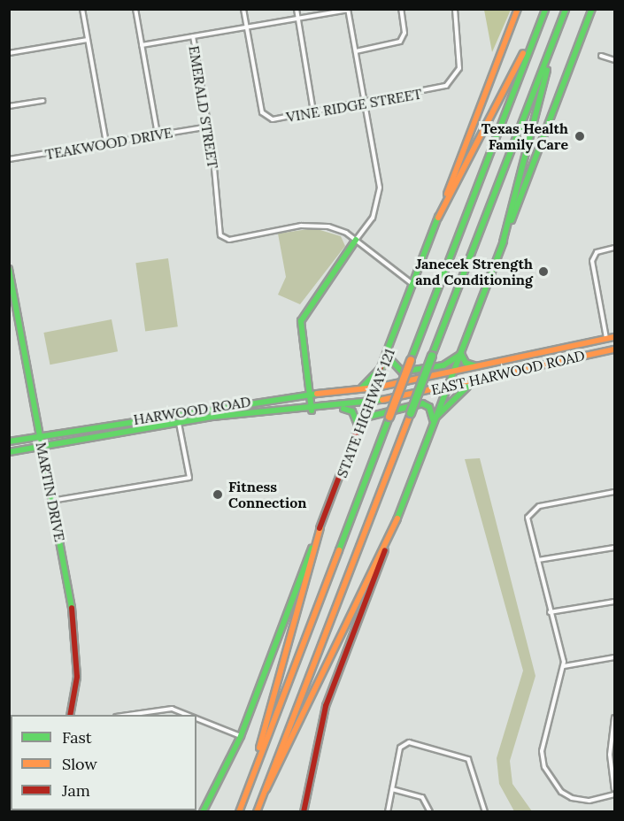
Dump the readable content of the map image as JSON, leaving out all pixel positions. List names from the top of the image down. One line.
{"streets":{"main road":["EAST HARWOOD ROAD","HARWOOD ROAD","STATE HIGHWAY 121","MARTIN DRIVE"],"street":["VINE RIDGE STREET","EMERALD STREET","TEAKWOOD DRIVE"]},"crossings":[["EMERALD STREET","TEAKWOOD DRIVE"],["EAST HARWOOD ROAD","HARWOOD ROAD"],["EAST HARWOOD ROAD","STATE HIGHWAY 121"],["HARWOOD ROAD","STATE HIGHWAY 121"],["HARWOOD ROAD","MARTIN DRIVE"]],"places":["Texas Health Family Care","Janecek Strength and Conditioning","Fitness Connection"],"legend":["Fast","Slow","Jam"]}
